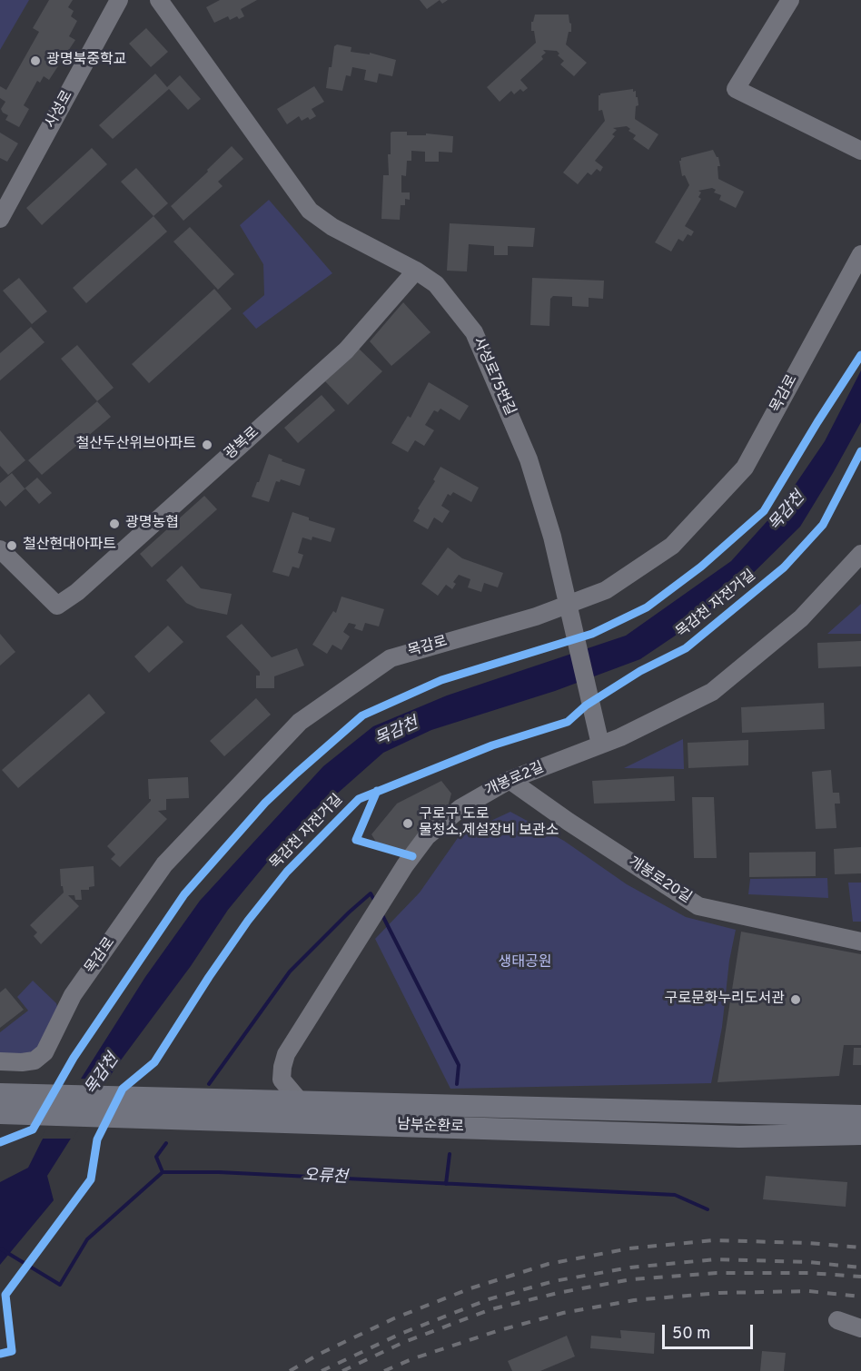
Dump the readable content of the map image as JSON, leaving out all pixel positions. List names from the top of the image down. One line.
{"streets":{"main road":["남부순환로"],"street":["사성로","사성로75번길","목감로","광복로","개봉로2길","개봉로20길"],"cycle path":["목감천 자전거길"]},"crossings":[["사성로75번길","목감로"],["사성로75번길","광복로"],["사성로75번길","개봉로2길"],["개봉로2길","개봉로20길"],["개봉로2길","남부순환로"]],"water":["목감천","오류천"],"parks":["생태공원"],"places":["광명북중학교","철산두산위브아파트","광명농협","철산현대아파트","구로구 도로 물청소,제설장비 보관소","구로문화누리도서관"],"scale_bar":"50 m"}
